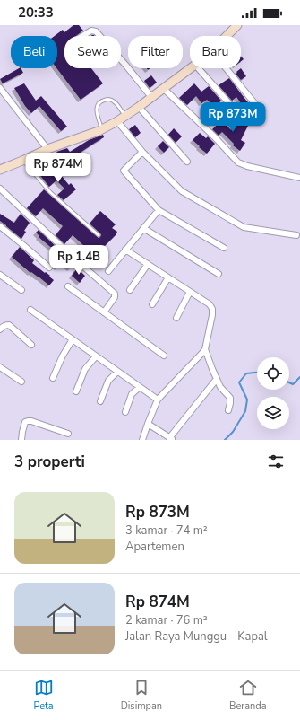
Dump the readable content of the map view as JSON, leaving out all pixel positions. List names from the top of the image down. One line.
{"page":{"status":"20:33","chip":["Beli","Sewa","Filter","Baru"],"price":["Rp 873M","Rp 874M","Rp 1.4B"],"heading":"3 properti","list":[{"name":"Rp 873M","note":"3 kamar · 74 m² · Apartemen"},{"name":"Rp 874M","note":"2 kamar · 76 m² · Jalan Raya Munggu - Kapal"}],"tabs":["Peta","Disimpan","Beranda"]}}
